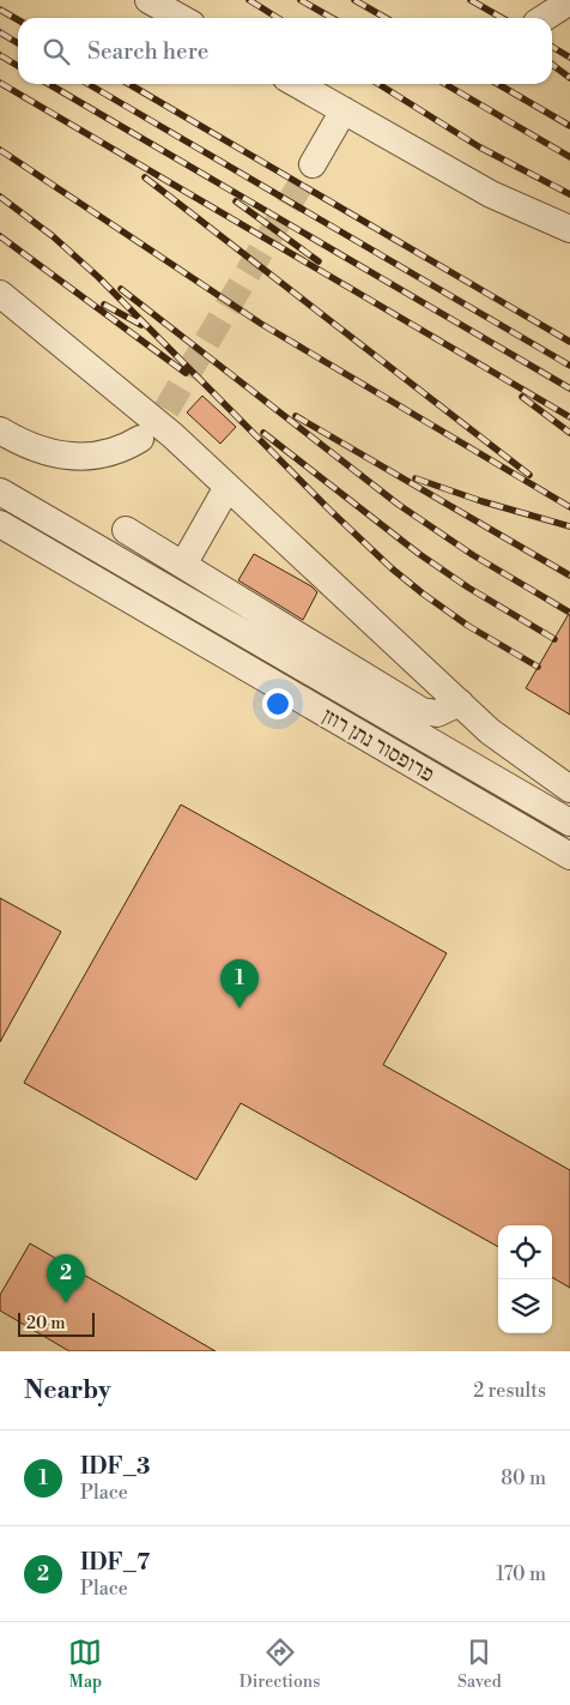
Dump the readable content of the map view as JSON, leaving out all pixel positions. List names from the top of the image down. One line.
{"streets":{"street":["פרופסור נתן רוזן"]},"scale_bar":"20 m","page":{"search":"Search here","pins":["1","2"],"scale":"20 m","heading":["Nearby","2 results"],"list":[{"mark":"1","name":"IDF_3","note":"Place","value":"80 m"},{"mark":"2","name":"IDF_7","note":"Place","value":"170 m"}],"nav":["Map","Directions","Saved"]}}
